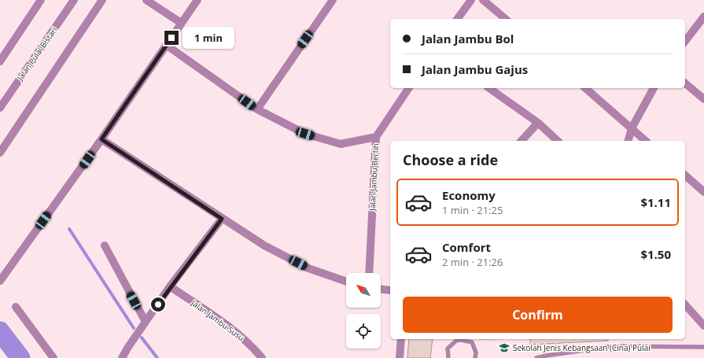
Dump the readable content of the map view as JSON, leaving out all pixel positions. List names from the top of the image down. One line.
{"streets":{"street":["Jalan Pulai Bistari","Jalan Jambu Bertih","Jalan Jambu Susu"]},"places":{"school or university":["Sekolah Jenis Kebangsaan (Cina) Pulai"]},"north":"top left","page":{"banner":["Jalan Jambu Bol","Jalan Jambu Gajus"],"bubble":"1 min","heading":"Choose a ride","list":[{"name":"Economy","note":"1 min · 21:25","value":"$1.11"},{"name":"Comfort","note":"2 min · 21:26","value":"$1.50"}],"buttons":"Confirm"}}
